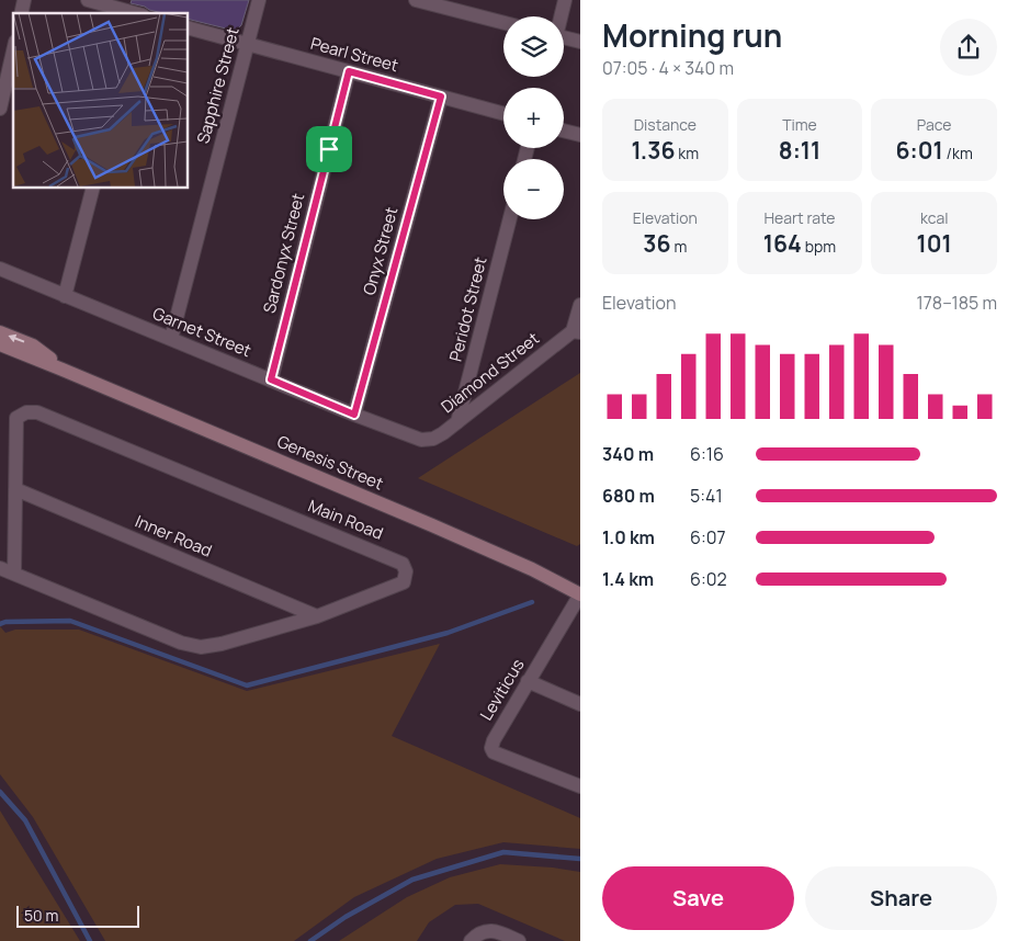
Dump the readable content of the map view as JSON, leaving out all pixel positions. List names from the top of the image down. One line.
{"streets":{"street":["Pearl Street","Sapphire Street","Onyx Street","Sardonyx Street","Peridot Street","Garnet Street","Diamond Street","Genesis Street","Main Road","Inner Road","Leviticus"]},"crossings":[["Pearl Street","Sapphire Street"],["Pearl Street","Onyx Street"],["Pearl Street","Sardonyx Street"],["Sapphire Street","Garnet Street"],["Onyx Street","Garnet Street"],["Sardonyx Street","Garnet Street"],["Peridot Street","Diamond Street"],["Garnet Street","Diamond Street"],["Genesis Street","Leviticus"],["Main Road","Inner Road"]],"scale_bar":"50 m","page":{"heading":["Morning run","07:05 · 4 × 340 m"],"map_buttons":["+","−"],"stats":[["Distance","1.36 km"],["Time","8:11"],["Pace","6:01 /km"],["Elevation","36 m"],["Heart rate","164 bpm"],["kcal","101"]],"chart":["Elevation","178–185 m"],"list":[{"name":"340 m","note":"6:16"},{"name":"680 m","note":"5:41"},{"name":"1.0 km","note":"6:07"},{"name":"1.4 km","note":"6:02"}],"buttons":["Save","Share"],"scale":"50 m"}}
